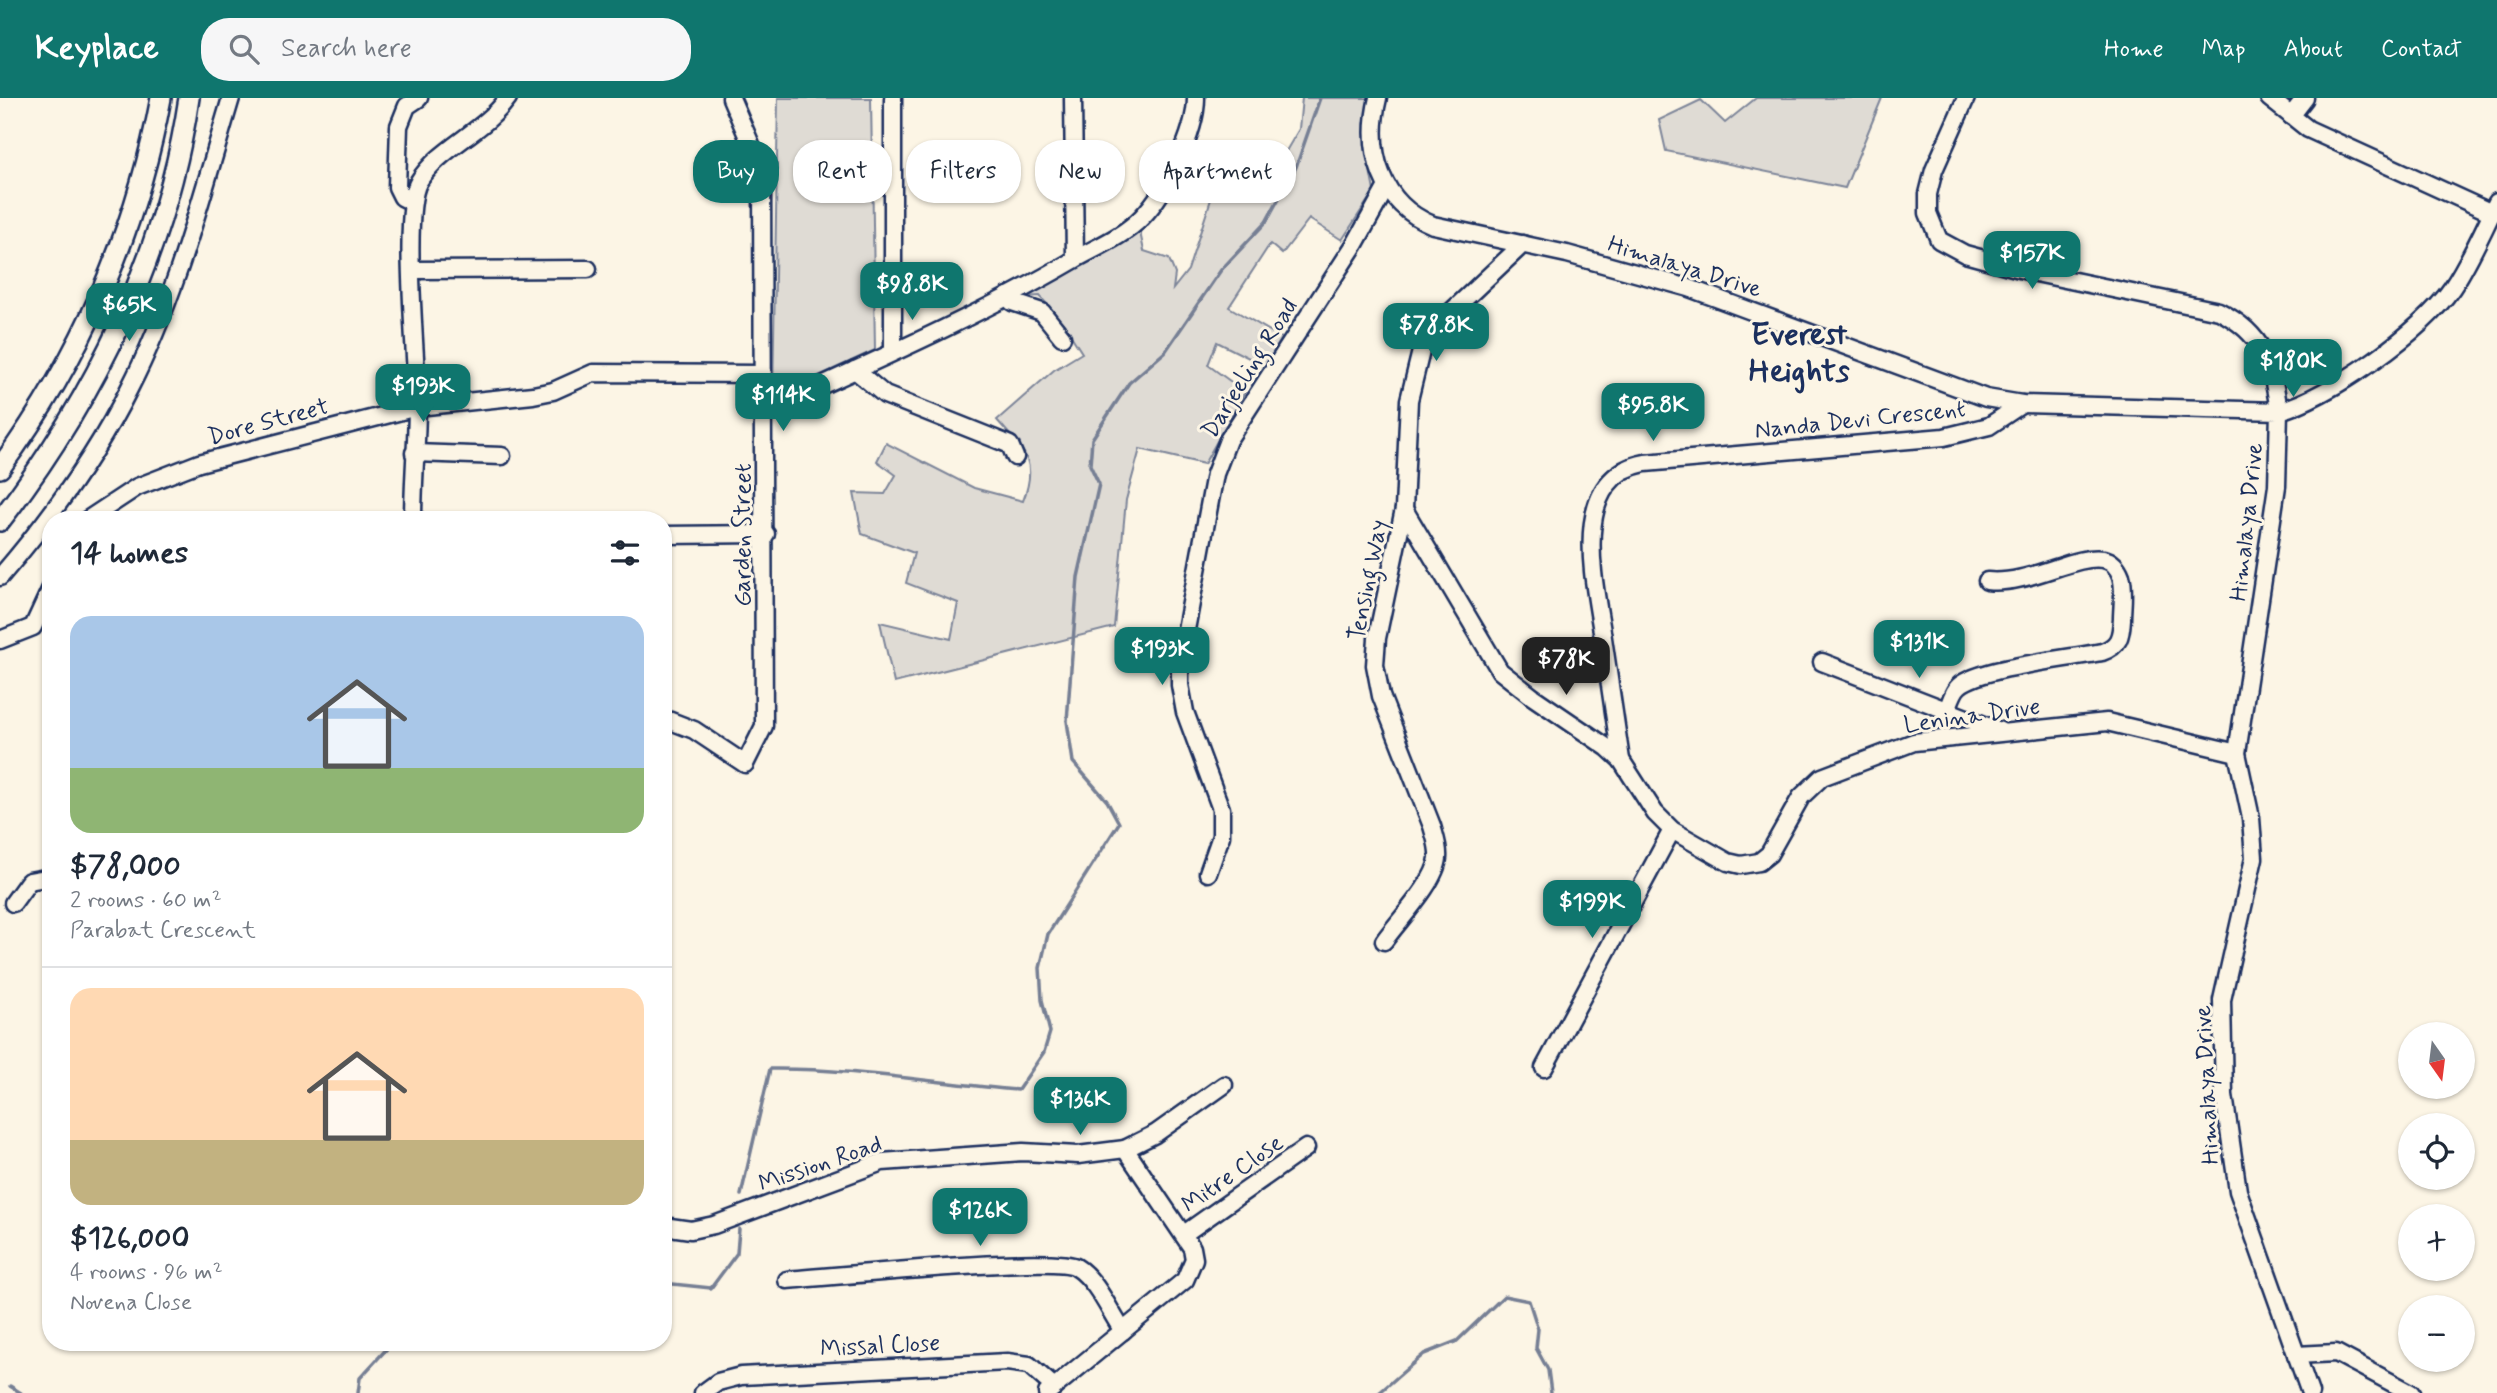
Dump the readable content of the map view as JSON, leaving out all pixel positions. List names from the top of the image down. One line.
{"streets":{"street":["Himalaya Drive","Darjeeling Road","Nanda Devi Crescent","Dore Street","Garden Street","Tensing Way","Lenina Drive","Mission Road","Mitre Close","Missal Close"]},"crossings":[["Himalaya Drive","Darjeeling Road"],["Himalaya Drive","Nanda Devi Crescent"],["Himalaya Drive","Tensing Way"],["Himalaya Drive","Lenina Drive"],["Dore Street","Garden Street"]],"districts":["Everest Heights"],"north":"bottom","page":{"header":"Keyplace","search":"Search here","nav":["Home","Map","About","Contact"],"chip":["Buy","Rent","Filters","New","Apartment"],"price":["$157K","$98.8K","$65K","$78.8K","$180K","$193K","$114K","$95.8K","$131K","$193K","$78K","$199K","$136K","$126K"],"heading":"14 homes","list":[{"name":"$78,000","note":"2 rooms · 60 m² · Parabat Crescent"},{"name":"$126,000","note":"4 rooms · 96 m² · Novena Close"}],"map_buttons":["+","−"]}}
